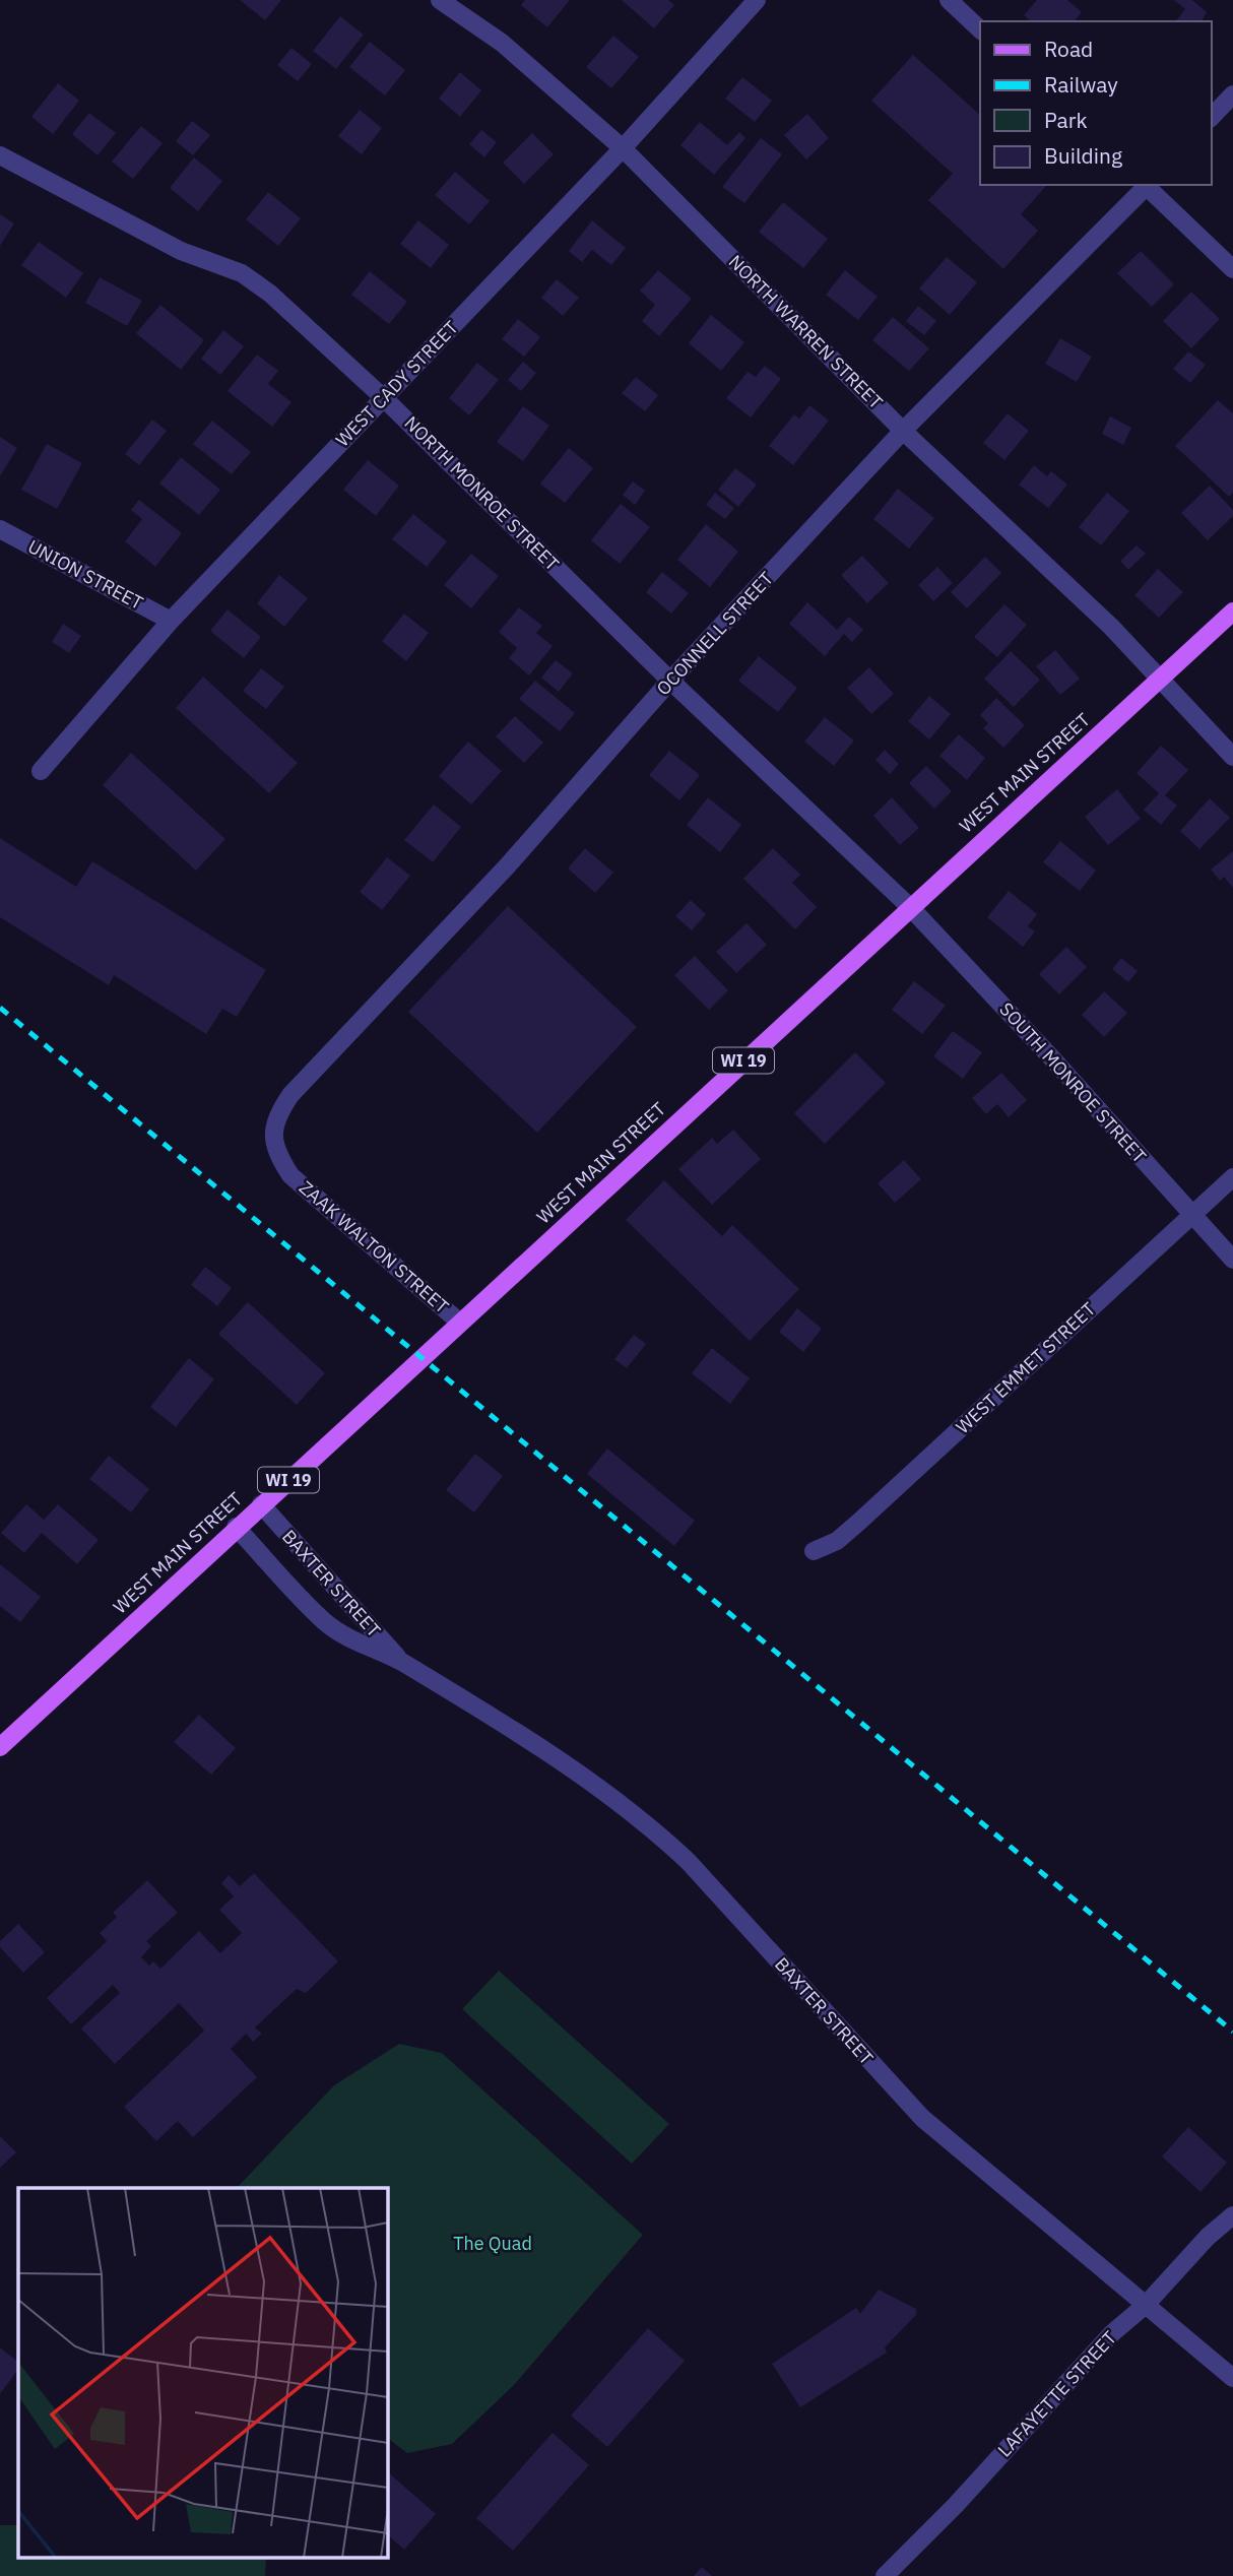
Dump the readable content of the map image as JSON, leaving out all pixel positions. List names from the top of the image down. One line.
{"streets":{"main road":["WEST MAIN STREET","WI 19"],"street":["NORTH WARREN STREET","WEST CADY STREET","NORTH MONROE STREET","UNION STREET","OCONNELL STREET","SOUTH MONROE STREET","ZAAK WALTON STREET","WEST EMMET STREET","BAXTER STREET","LAFAYETTE STREET"]},"crossings":[["NORTH WARREN STREET","WEST CADY STREET"],["NORTH WARREN STREET","OCONNELL STREET"],["NORTH WARREN STREET","WEST MAIN STREET"],["WEST CADY STREET","NORTH MONROE STREET"],["WEST CADY STREET","UNION STREET"],["NORTH MONROE STREET","OCONNELL STREET"],["NORTH MONROE STREET","WEST MAIN STREET"],["NORTH MONROE STREET","SOUTH MONROE STREET"],["OCONNELL STREET","ZAAK WALTON STREET"],["WEST MAIN STREET","SOUTH MONROE STREET"],["WEST MAIN STREET","ZAAK WALTON STREET"],["WEST MAIN STREET","BAXTER STREET"],["SOUTH MONROE STREET","WEST EMMET STREET"],["BAXTER STREET","LAFAYETTE STREET"]],"parks":["The Quad"],"legend":["Road","Railway","Park","Building"]}
